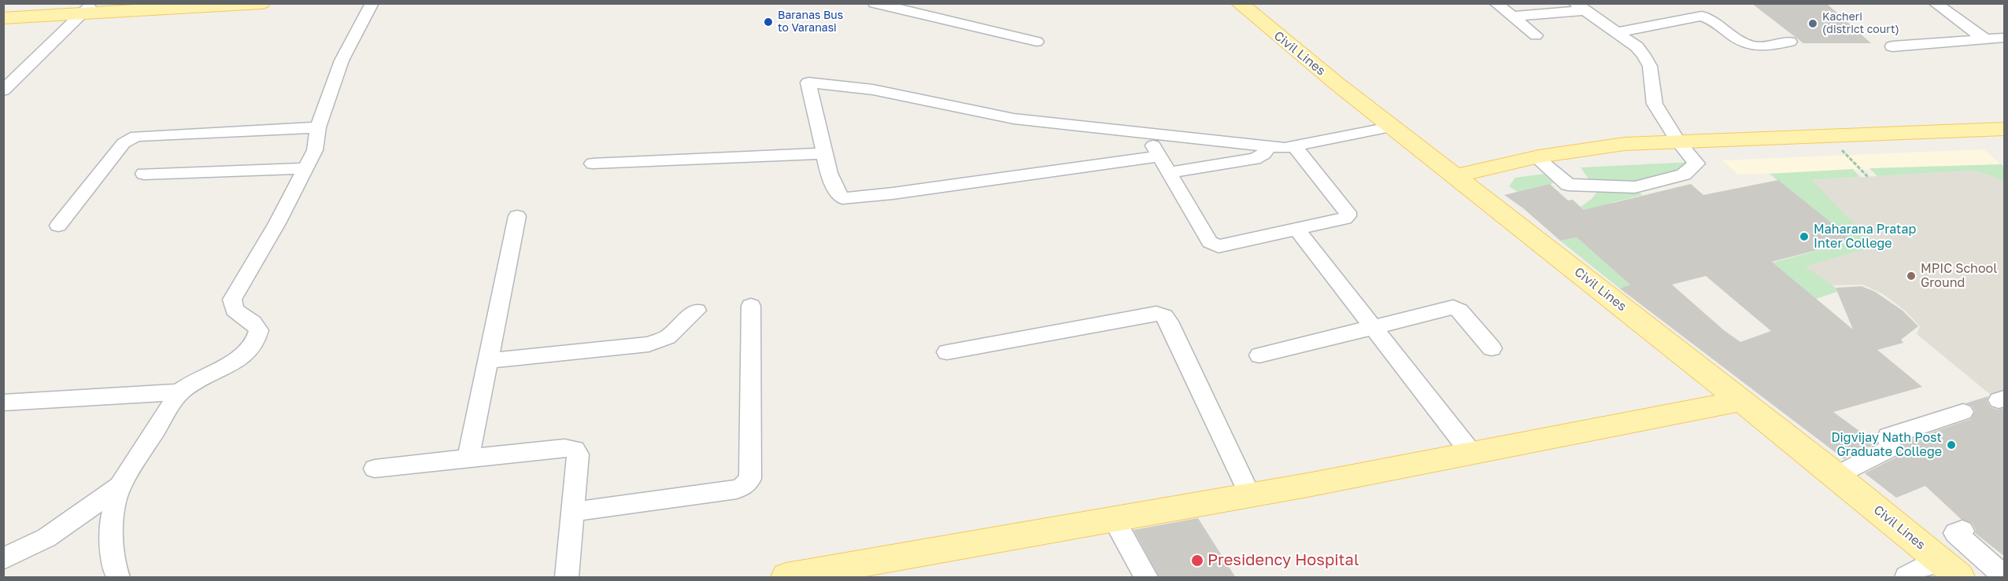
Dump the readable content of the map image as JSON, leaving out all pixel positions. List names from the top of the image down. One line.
{"streets":{"main road":["Civil Lines"]},"places":["Baranas Bus to Varanasi","Kacheri (district court)","Maharana Pratap Inter College","MPIC School Ground","Digvijay Nath Post Graduate College","Presidency Hospital"]}
